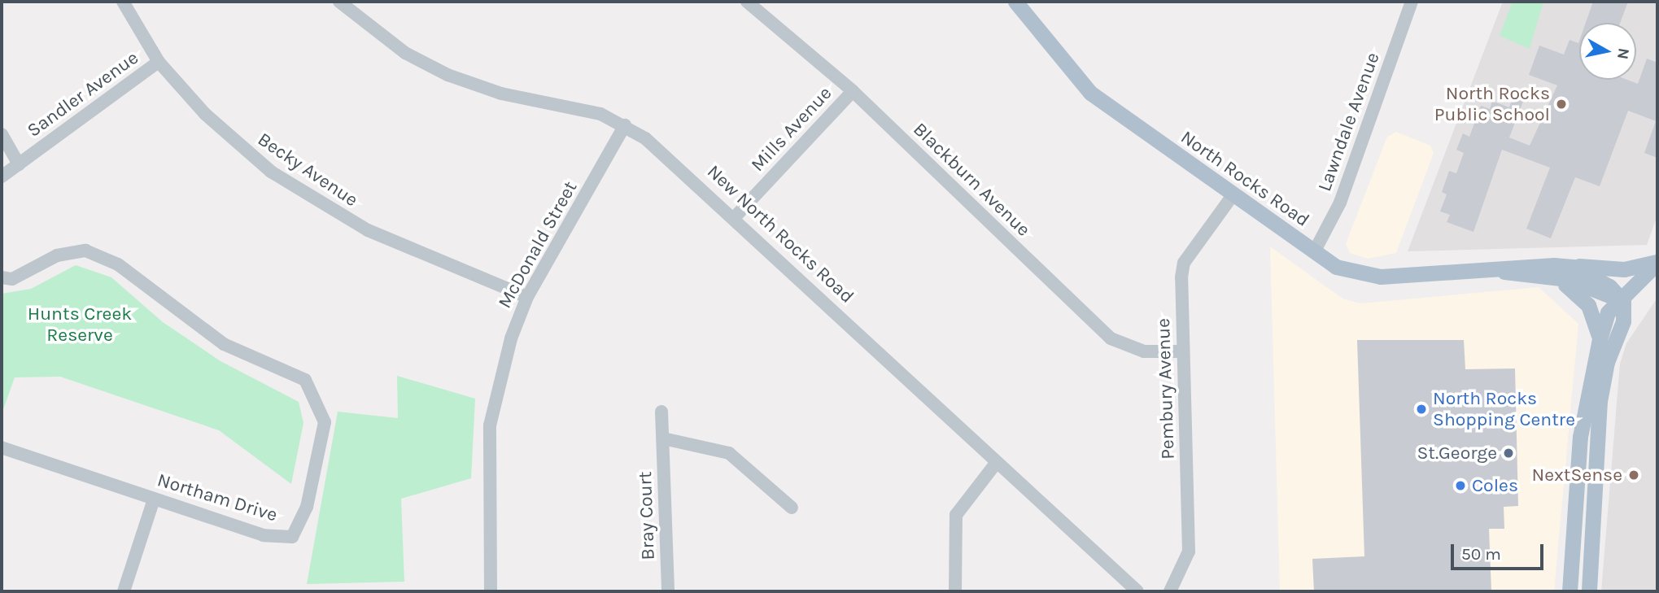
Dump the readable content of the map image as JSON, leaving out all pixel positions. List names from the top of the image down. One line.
{"streets":{"main road":["North Rocks Road"],"street":["Sandler Avenue","Lawndale Avenue","Mills Avenue","Becky Avenue","Blackburn Avenue","New North Rocks Road","McDonald Street","Pembury Avenue","Northam Drive","Bray Court"]},"crossings":[["Sandler Avenue","Becky Avenue"],["Lawndale Avenue","North Rocks Road"],["Mills Avenue","Blackburn Avenue"],["Mills Avenue","New North Rocks Road"],["Becky Avenue","McDonald Street"],["North Rocks Road","Pembury Avenue"],["Blackburn Avenue","Pembury Avenue"],["New North Rocks Road","McDonald Street"]],"parks":["Hunts Creek Reserve"],"places":["North Rocks Public School","North Rocks Shopping Centre","St.George","NextSense","Coles"],"scale_bar":"50 m","north":"right"}
